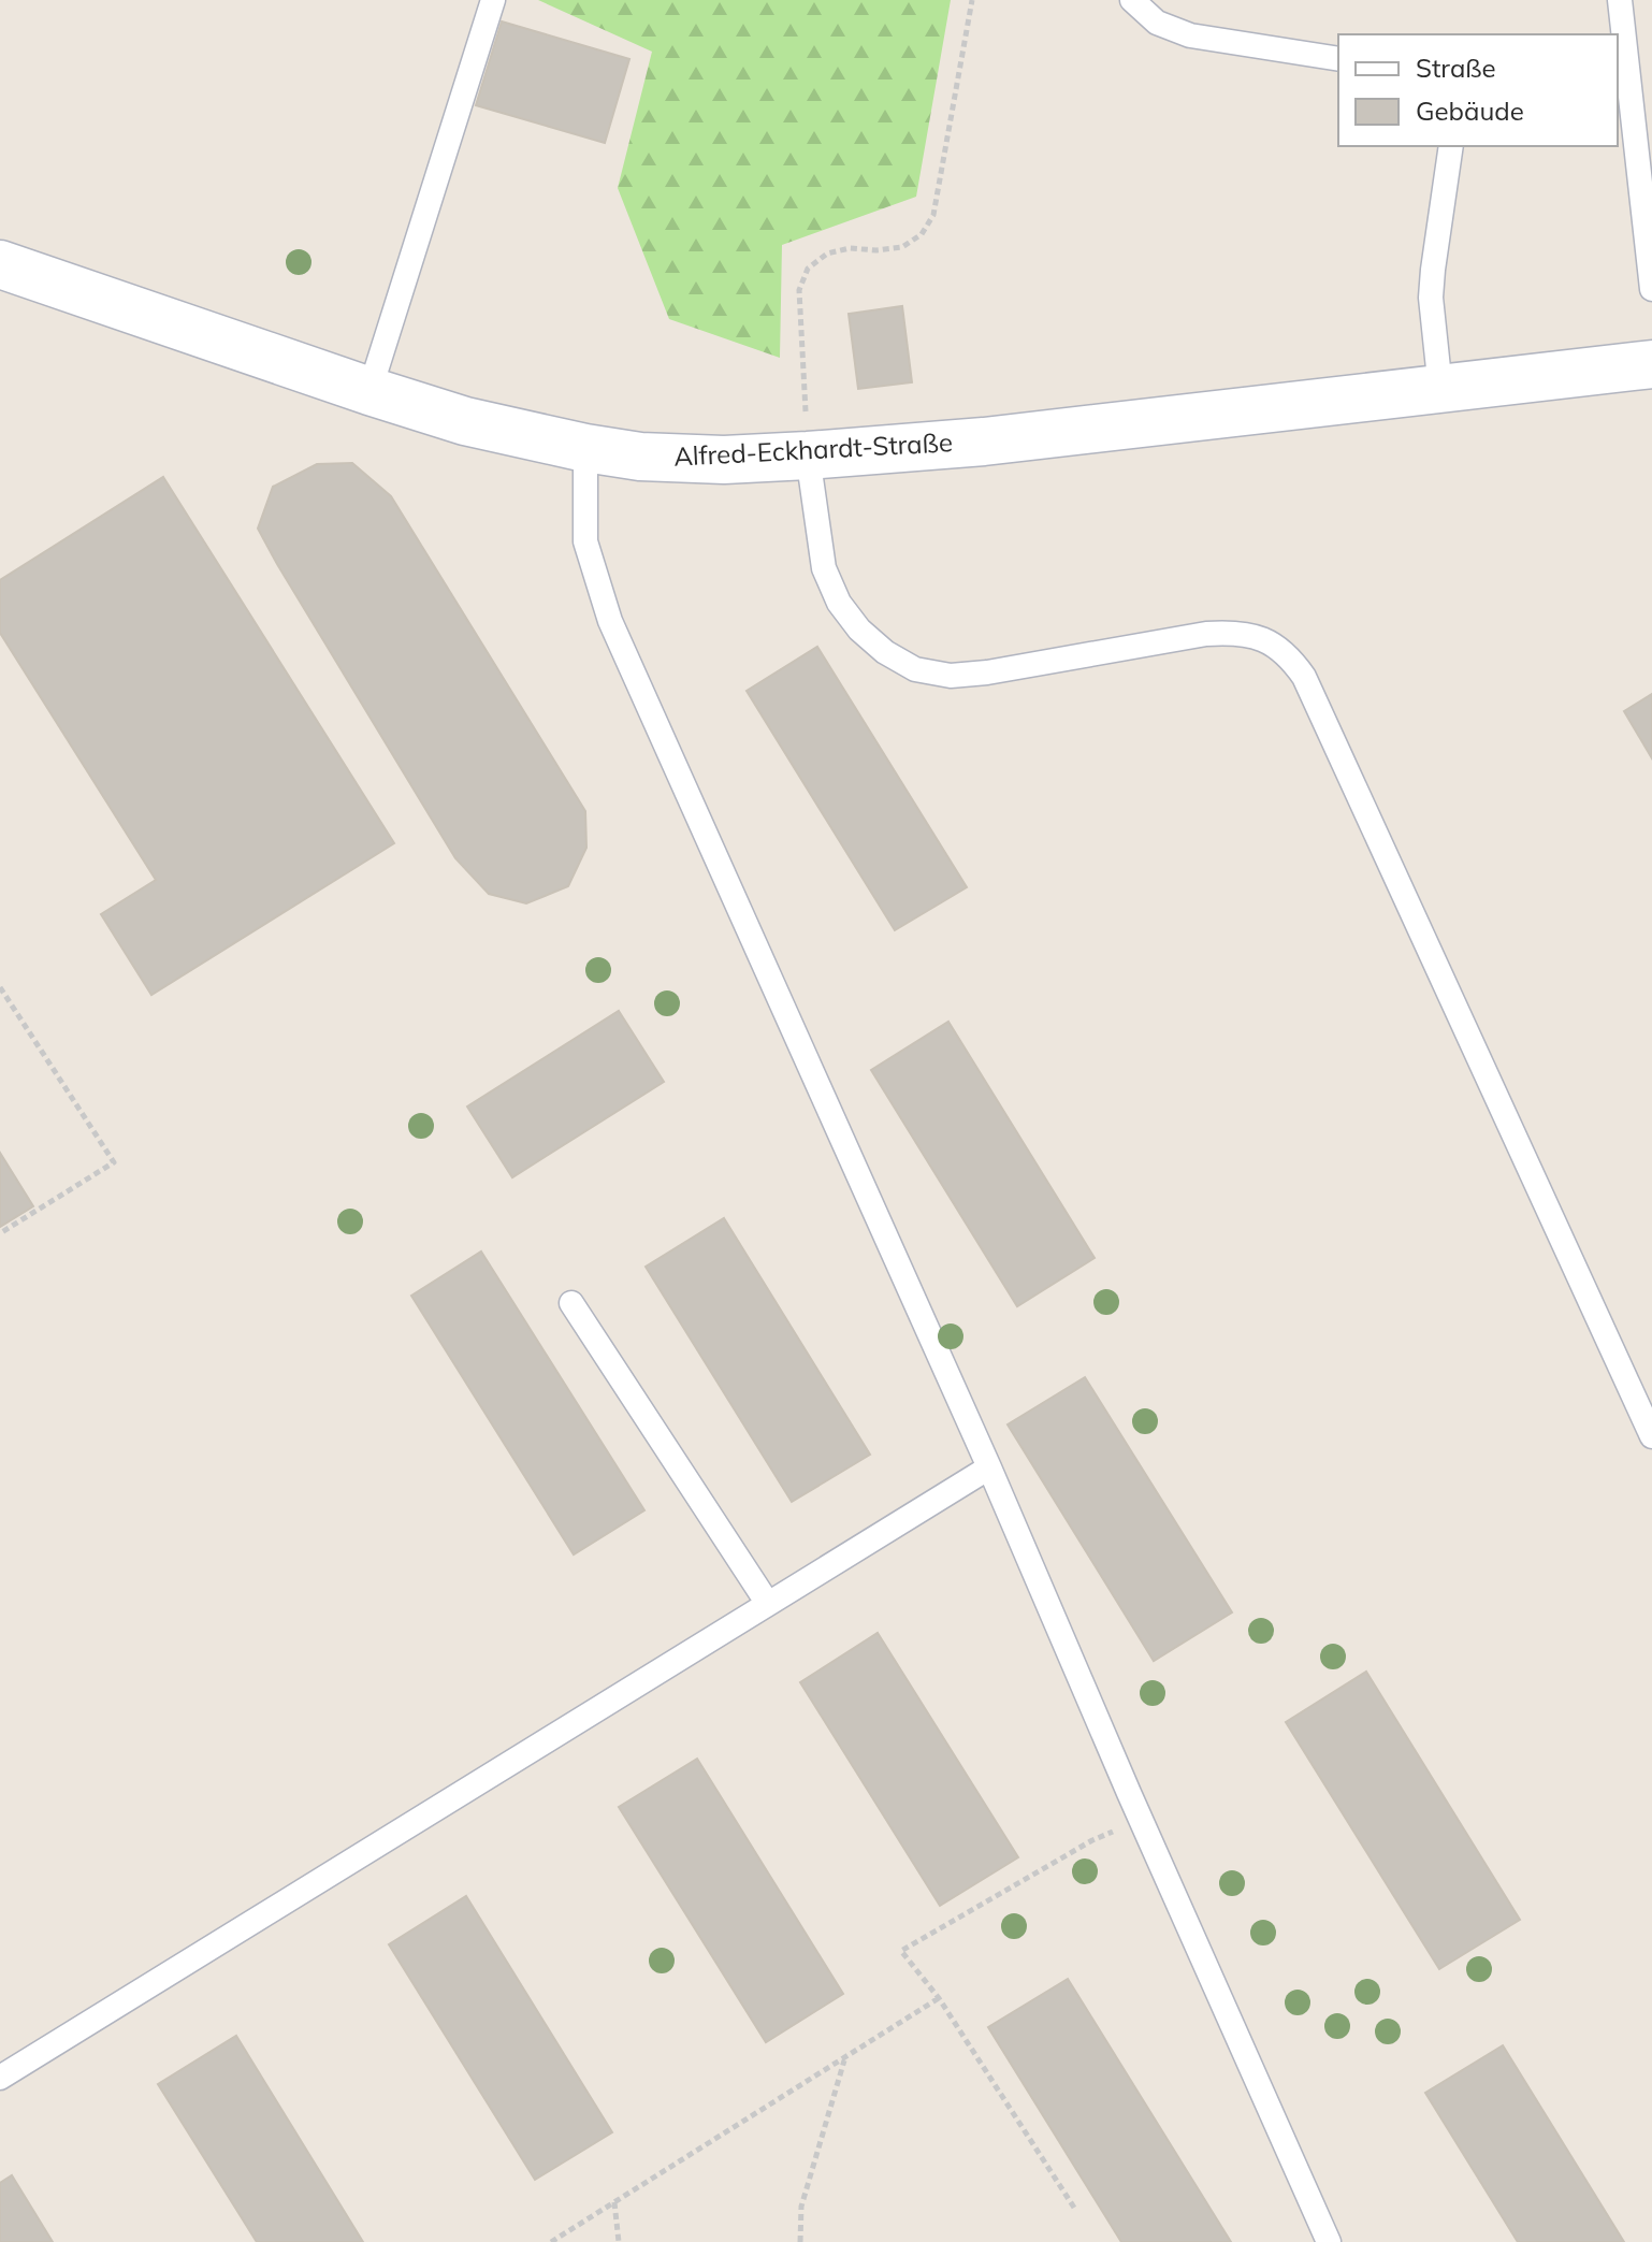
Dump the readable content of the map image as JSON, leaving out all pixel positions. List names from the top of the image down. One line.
{"streets":{"street":["Alfred-Eckhardt-Straße"]},"legend":["Straße","Gebäude"]}
